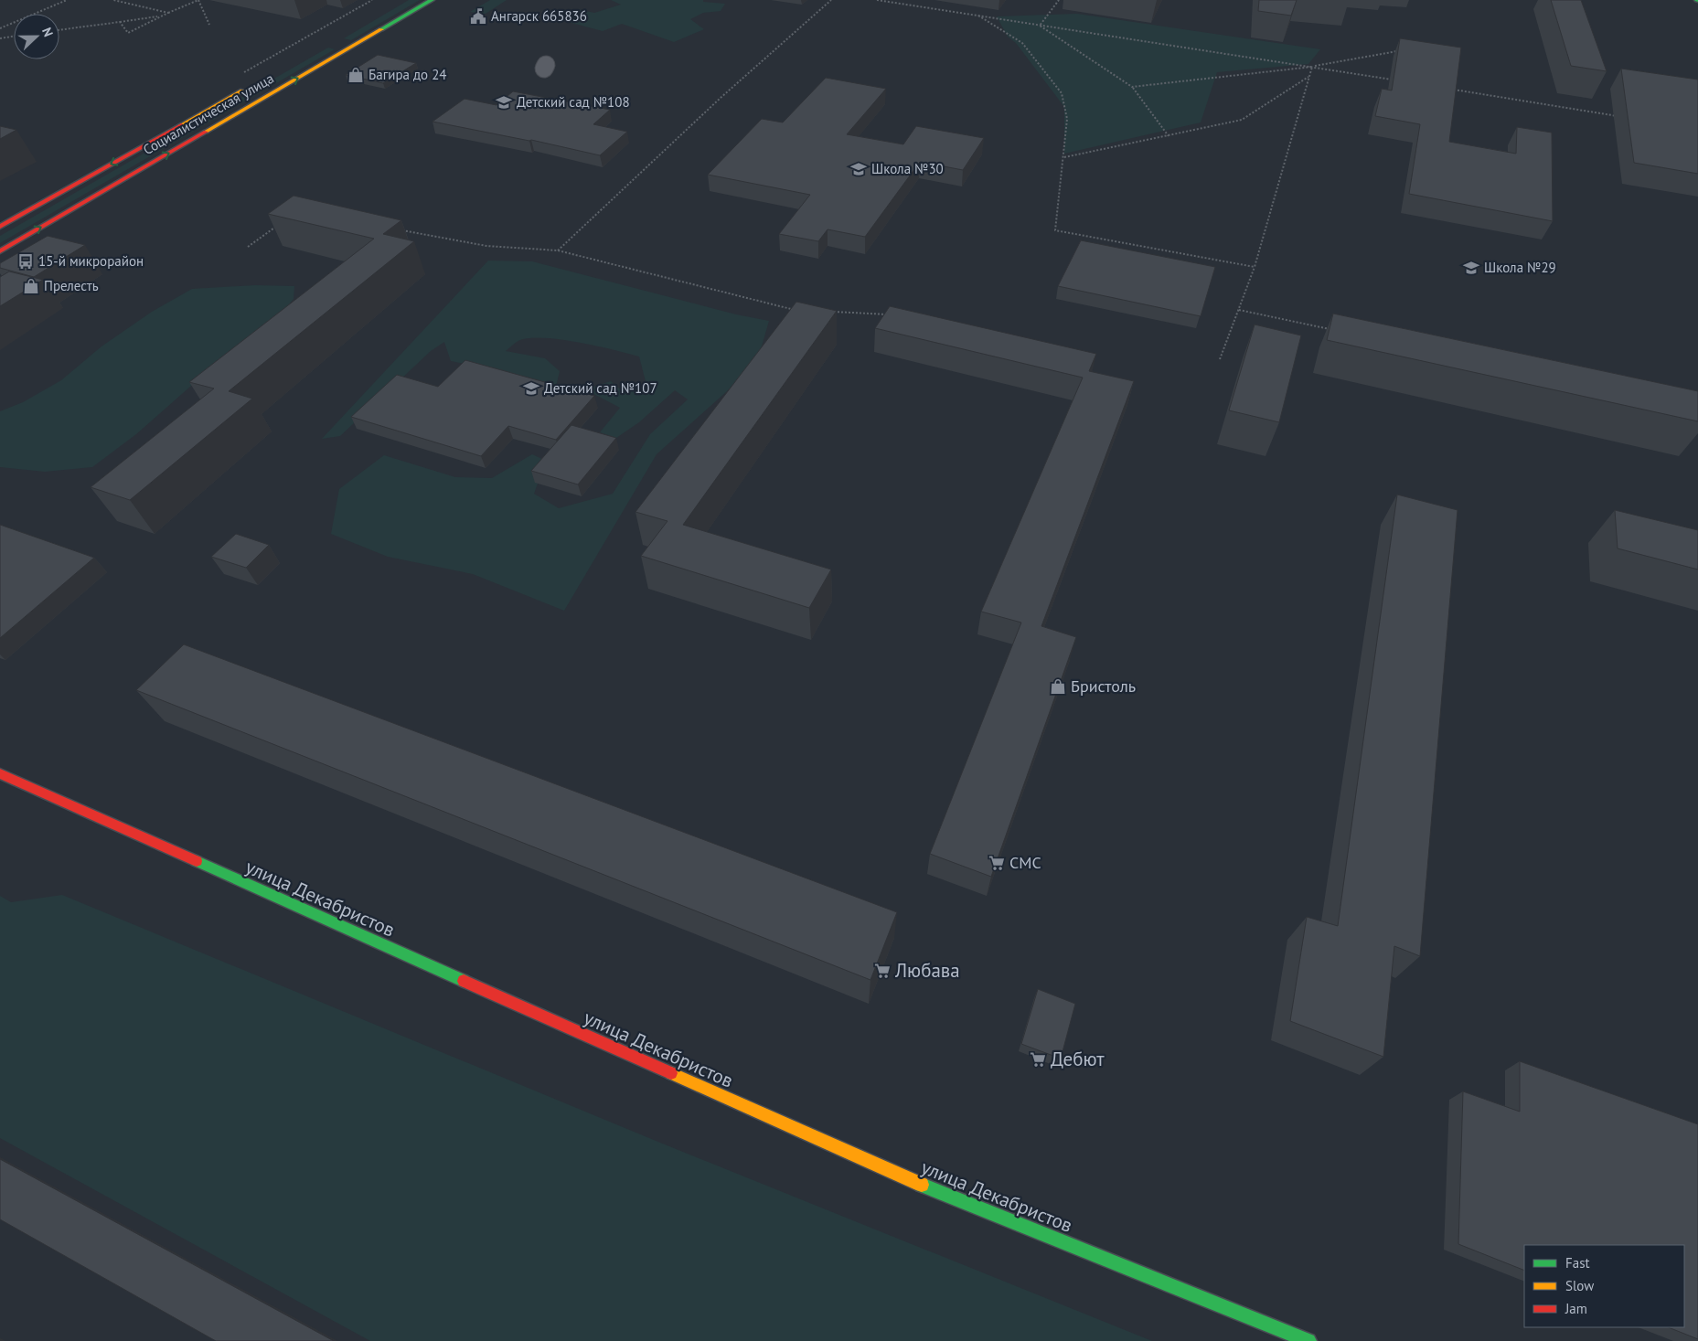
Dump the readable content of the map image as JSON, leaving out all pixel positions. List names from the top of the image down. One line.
{"streets":{"street":["Социалистическая улица","улица Декабристов"]},"places":{"public building":["Ангарск 665836"],"shop":["Багира до 24","Прелесть","Бристоль"],"school or university":["Детский сад №108","Школа №30","Школа №29","Детский сад №107"],"bus stop":["15-й микрорайон"],"supermarket":["СМС","Любава","Дебют"]},"legend":["Fast","Slow","Jam"],"north":"right"}
